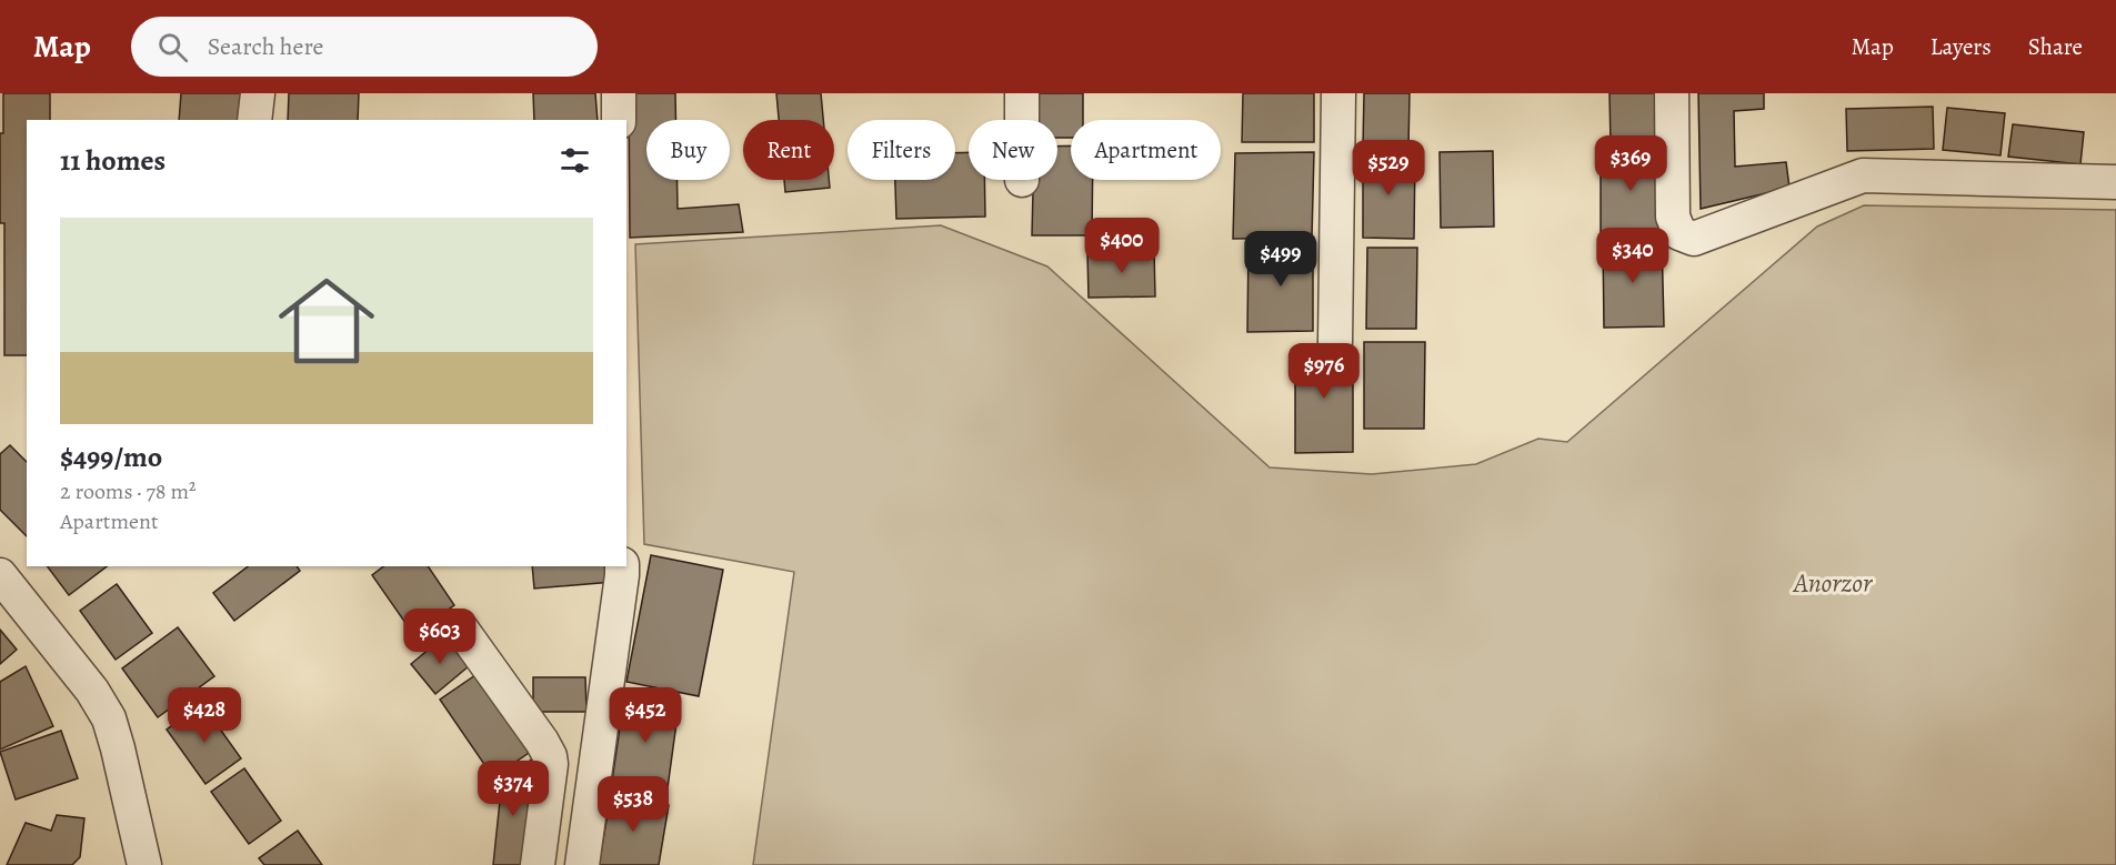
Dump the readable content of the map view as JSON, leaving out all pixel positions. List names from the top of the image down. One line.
{"parks":["Anorzor"],"page":{"header":"Map","search":"Search here","nav":["Map","Layers","Share"],"chip":["Buy","Rent","Filters","New","Apartment"],"heading":"11 homes","price":["$369","$529","$400","$340","$499","$976","$603","$428","$452","$374","$538"],"list":[{"name":"$499/mo","note":"2 rooms · 78 m² · Apartment"}]}}
